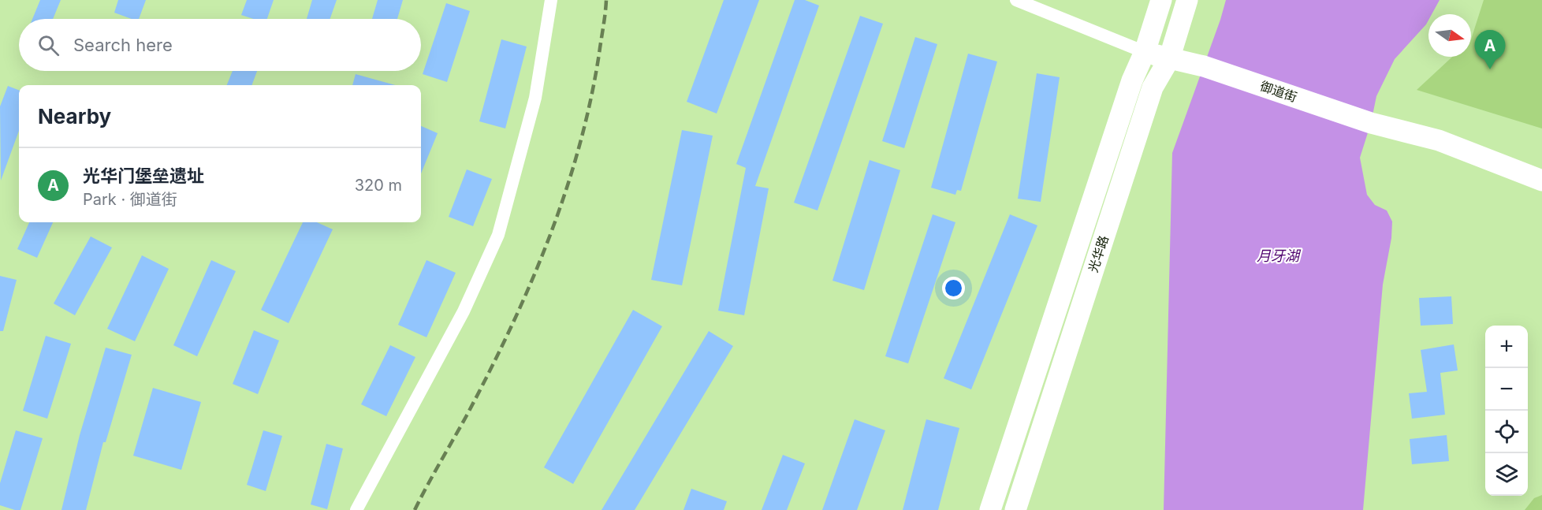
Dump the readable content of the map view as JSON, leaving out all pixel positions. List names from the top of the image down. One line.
{"streets":{"main road":["光华路"]},"water":["月牙湖"],"north":"right","page":{"search":"Search here","pins":"A","heading":"Nearby","list":[{"mark":"A","name":"光华门堡垒遗址","note":"Park · 御道街","value":"320 m"}],"map_buttons":["+","−"]}}
